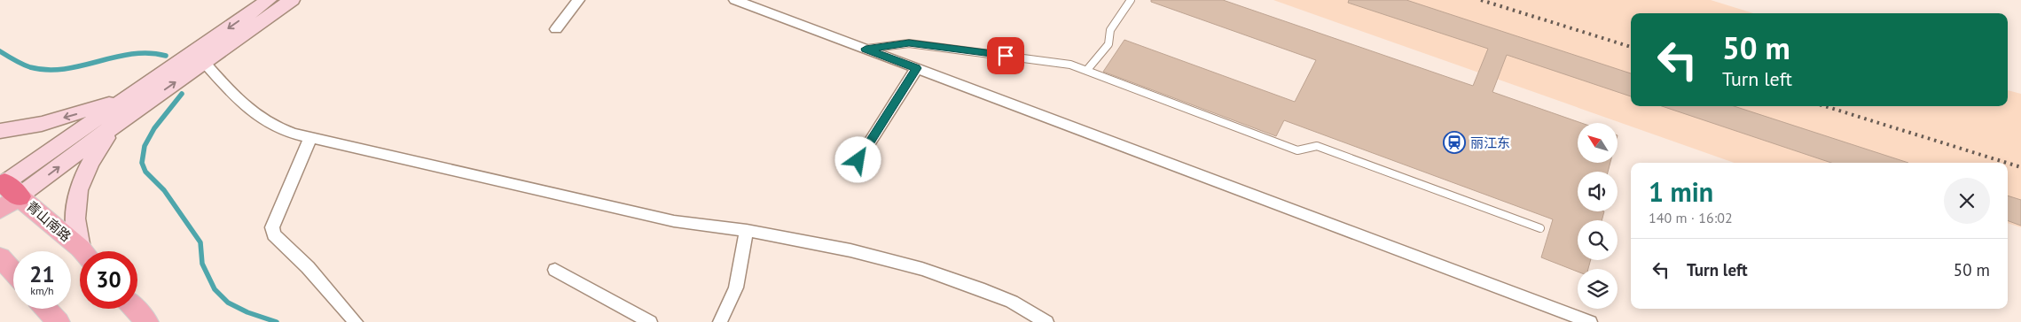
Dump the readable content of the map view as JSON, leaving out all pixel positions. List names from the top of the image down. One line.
{"streets":{"main road":["青山南路"]},"places":{"station":["丽江东"]},"north":"top left","page":{"turn":["50 m","Turn left"],"heading":["1 min","140 m · 16:02"],"list":[{"name":"Turn left","value":"50 m"}],"speed":"21 km/h","limit":"30"}}
